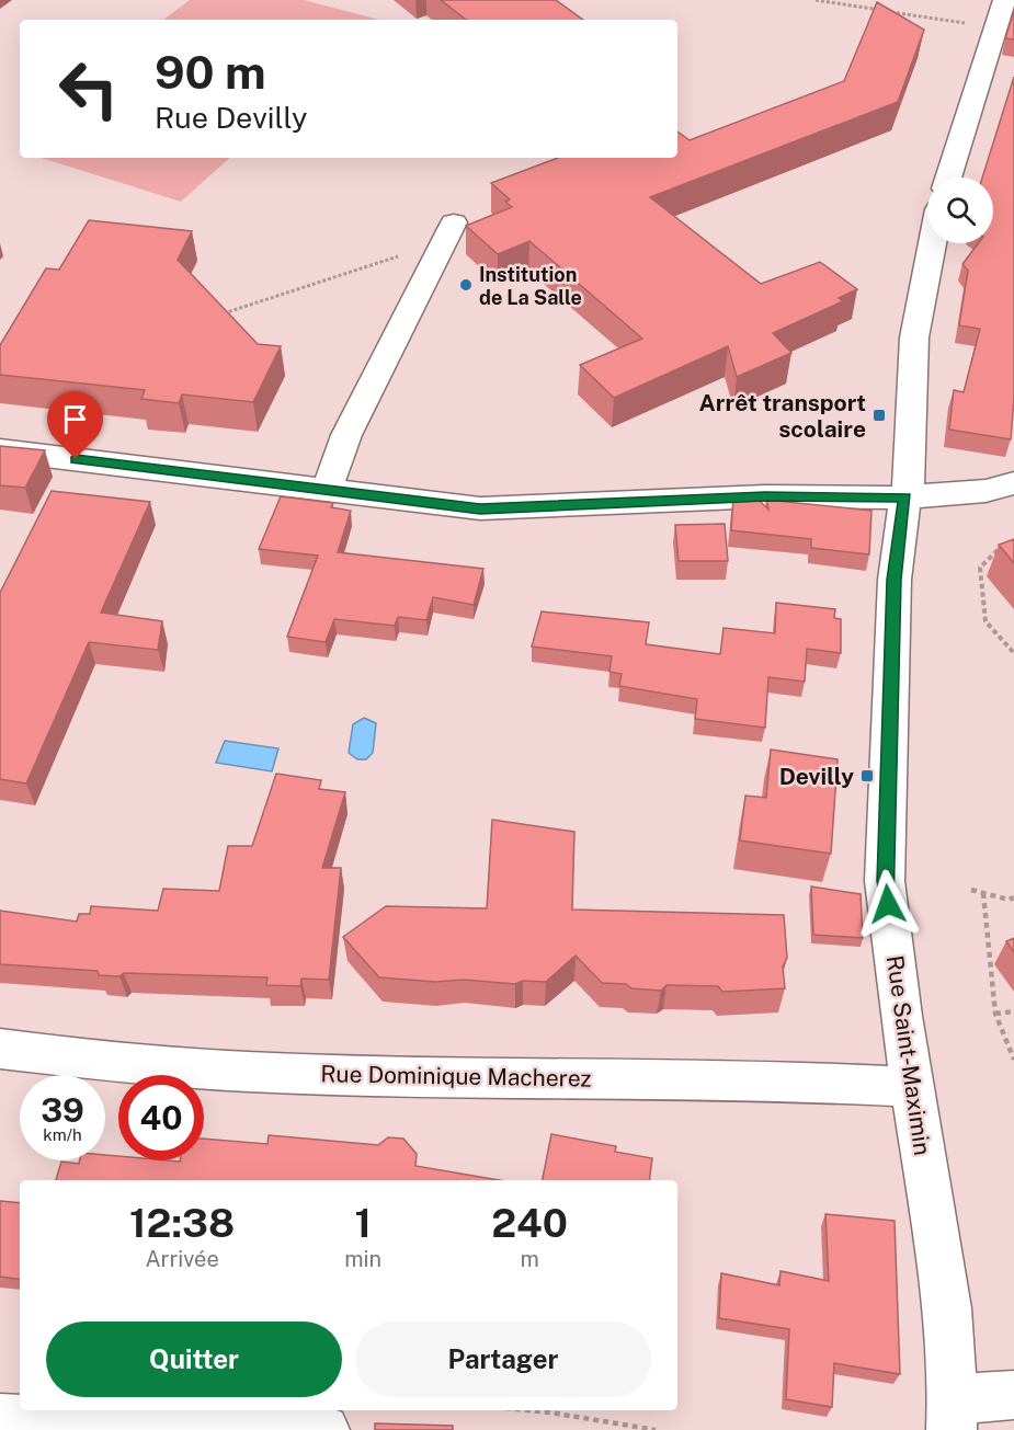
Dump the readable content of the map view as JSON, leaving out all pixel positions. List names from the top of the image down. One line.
{"streets":{"street":["Rue Saint-Maximin","Rue Dominique Macherez"]},"crossings":[["Rue Saint-Maximin","Rue Dominique Macherez"]],"places":{"other":["Institution de La Salle"],"transit":["Arrêt transport scolaire","Devilly"]},"page":{"turn":["90 m","Rue Devilly"],"speed":"39 km/h","limit":"40","eta":["12:38","Arrivée","1","min","240","m"],"buttons":["Quitter","Partager"]}}
